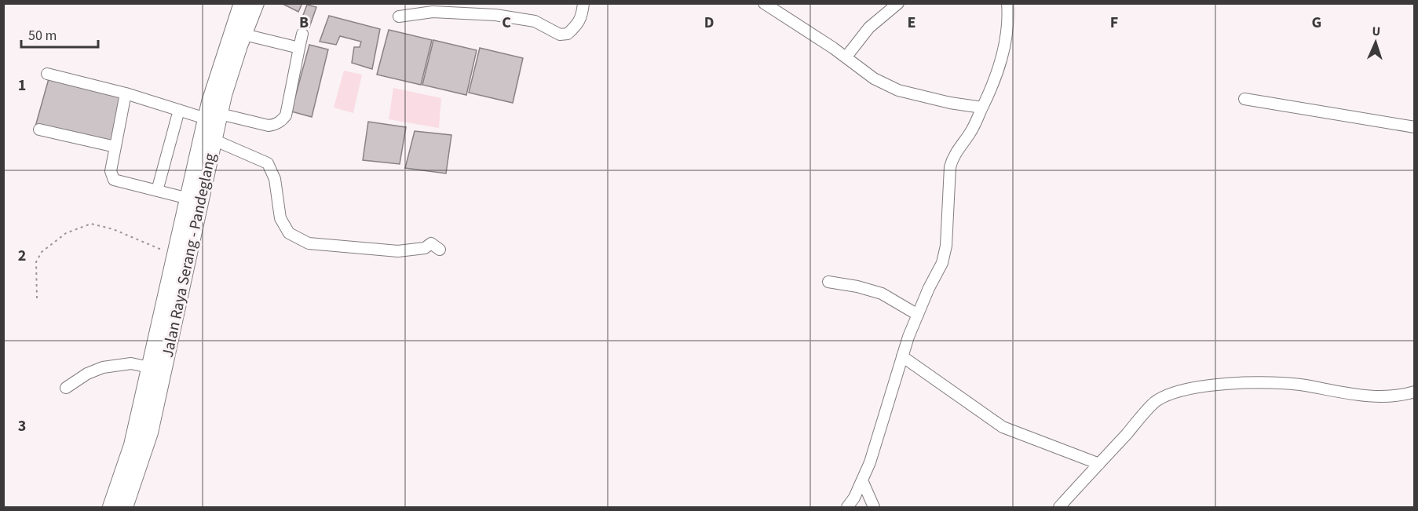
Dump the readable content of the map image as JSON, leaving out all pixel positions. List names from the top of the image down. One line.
{"streets":{"highway":["Jalan Raya Serang - Pandeglang"]},"scale_bar":"50 m","north":"top","grid":{"columns":["B","C","D","E","F","G"],"rows":["1","2","3"]}}
